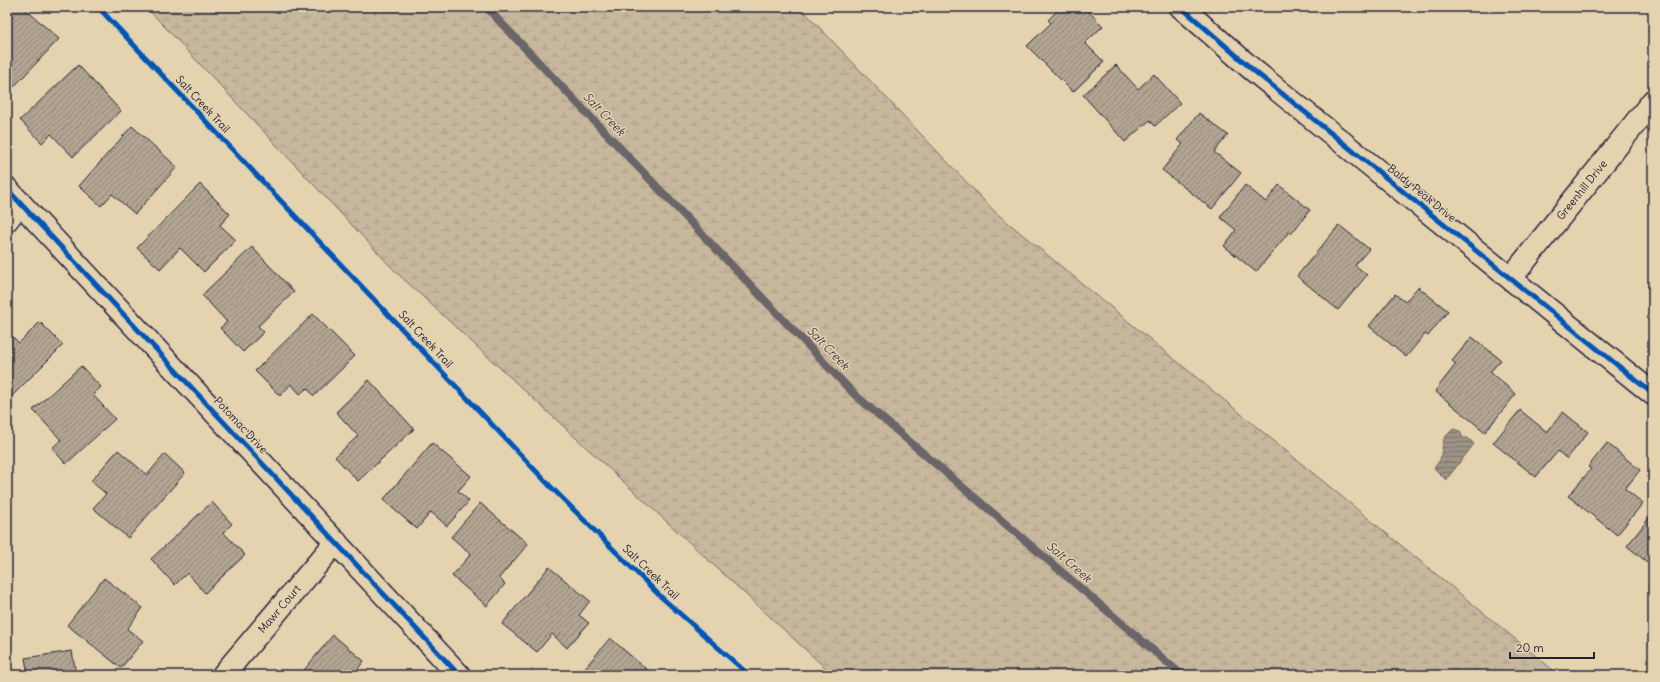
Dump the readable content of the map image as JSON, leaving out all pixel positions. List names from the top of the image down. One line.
{"streets":{"street":["Greenhill Drive","Baldy Peak Drive","Potomac Drive","Mawr Court"],"cycle path":["Salt Creek Trail"]},"crossings":[["Greenhill Drive","Baldy Peak Drive"],["Potomac Drive","Mawr Court"]],"water":["Salt Creek"],"scale_bar":"20 m"}
